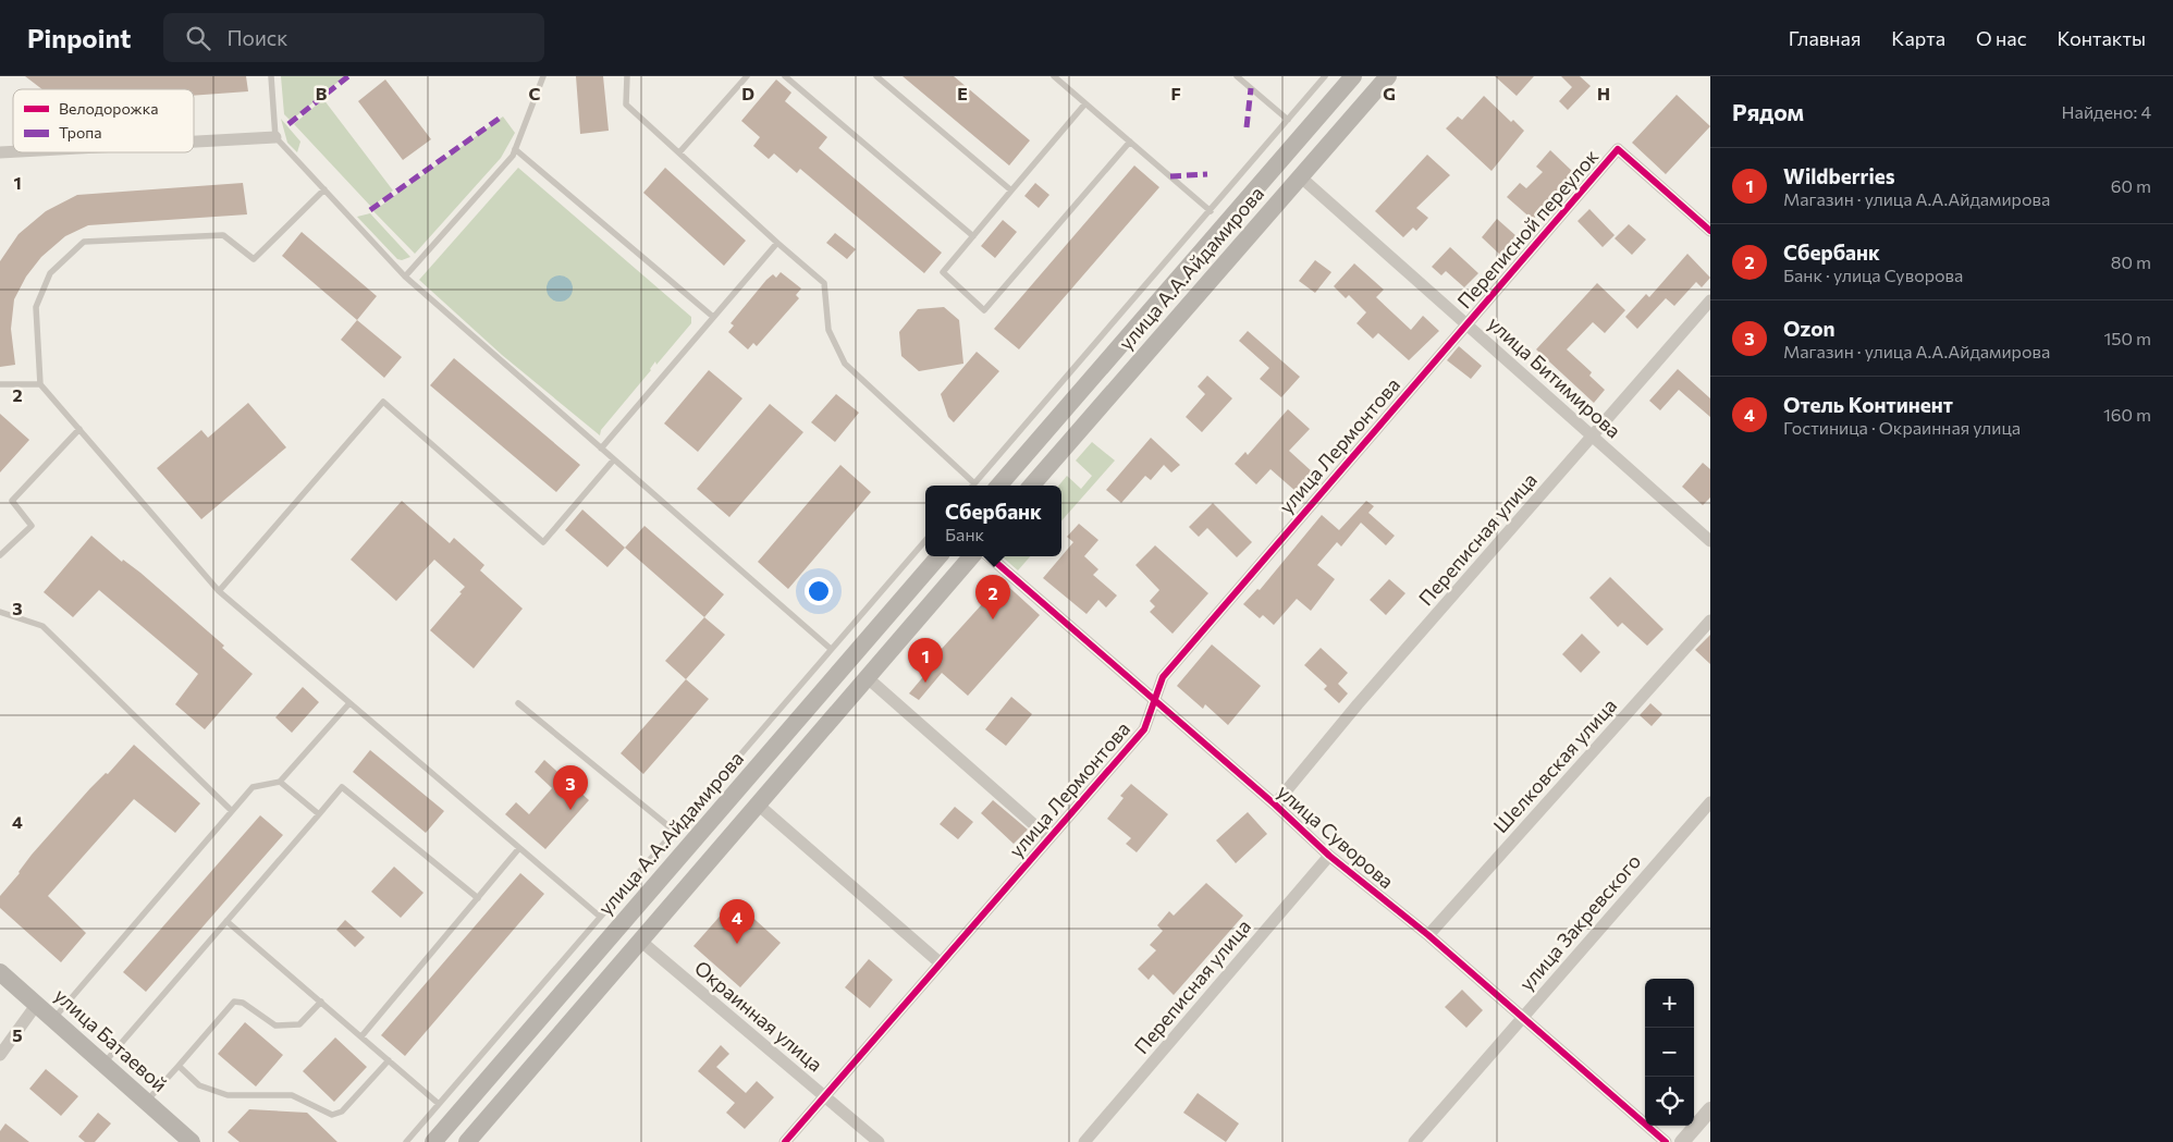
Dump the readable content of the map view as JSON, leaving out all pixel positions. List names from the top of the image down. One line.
{"streets":{"main road":["улица А.А.Айдамирова","улица Батаевой"],"street":["Переписной переулок","улица Битимирова","улица Лермонтова","Переписная улица","Шелковская улица","улица Суворова","улица Закревского","Окраинная улица"]},"crossings":[["Переписной переулок","улица Битимирова"],["Переписной переулок","улица Лермонтова"],["улица А.А.Айдамирова","улица Битимирова"],["улица Битимирова","улица Лермонтова"],["улица Битимирова","Переписная улица"],["улица Лермонтова","улица Суворова"],["улица Лермонтова","Окраинная улица"],["Переписная улица","улица Суворова"],["Шелковская улица","улица Суворова"],["улица Суворова","улица Закревского"]],"legend":["Велодорожка","Тропа"],"page":{"header":"Pinpoint","search":"Поиск","nav":["Главная","Карта","О нас","Контакты"],"heading":["Рядом","Найдено: 4"],"list":[{"mark":"1","name":"Wildberries","note":"Магазин · улица А.А.Айдамирова","value":"60 m"},{"mark":"2","name":"Сбербанк","note":"Банк · улица Суворова","value":"80 m"},{"mark":"3","name":"Ozon","note":"Магазин · улица А.А.Айдамирова","value":"150 m"},{"mark":"4","name":"Отель Континент","note":"Гостиница · Окраинная улица","value":"160 m"}],"popup":["Сбербанк","Банк"],"pins":["2","1","3","4"],"map_buttons":["+","−"]},"grid":{"columns":["B","C","D","E","F","G","H"],"rows":["1","2","3","4","5"]}}
